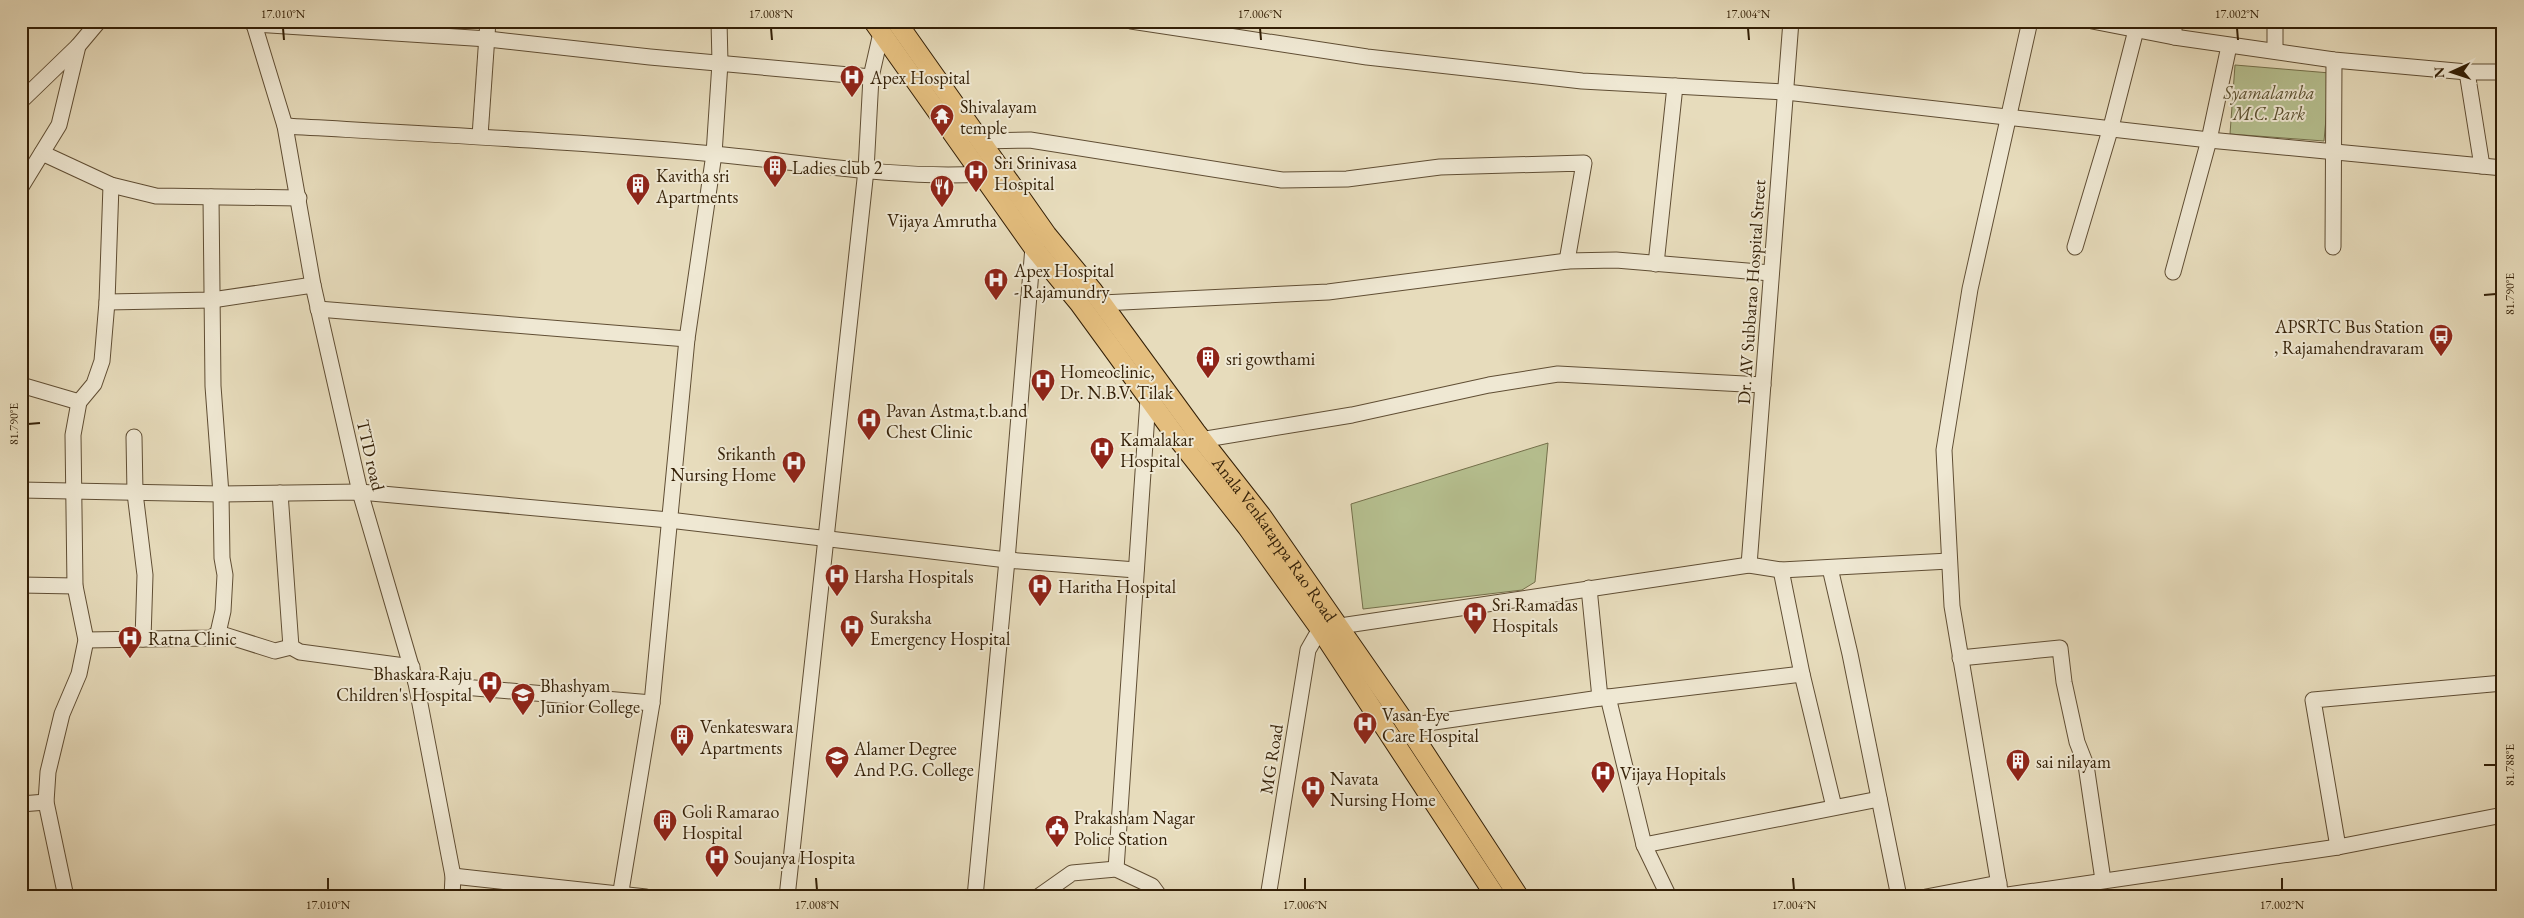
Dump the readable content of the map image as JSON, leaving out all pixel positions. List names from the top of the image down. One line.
{"streets":{"main road":["Anala Venkatappa Rao Road"],"street":["Dr. AV Subbarao Hospital Street","TTD road","MG Road"]},"crossings":[["Anala Venkatappa Rao Road","MG Road"]],"parks":["Syamalamba M.C. Park"],"places":{"hospital":["Apex Hospital","Sri Srinivasa Hospital","Apex Hospital - Rajamundry","Homeoclinic, Dr. N.B.V. Tilak","Pavan Astma,t.b.and Chest Clinic","Kamalakar Hospital","Srikanth Nursing Home","Harsha Hospitals","Haritha Hospital","Sri Ramadas Hospitals","Suraksha Emergency Hospital","Ratna Clinic","Bhaskara Raju Children's Hospital","Vasan Eye Care Hospital","Vijaya Hopitals","Navata Nursing Home","Soujanya Hospita"],"temple":["Shivalayam temple"],"building":["Ladies club 2","Kavitha sri Apartments","sri gowthami","Venkateswara Apartments","sai nilayam","Goli Ramarao Hospital"],"restaurant":["Vijaya Amrutha"],"bus stop":["APSRTC Bus Station , Rajamahendravaram"],"school or university":["Bhashyam Junior College","Alamer Degree And P.G. College"],"public building":["Prakasham Nagar Police Station"]},"north":"left","coordinates":["17.010°N","17.008°N","17.006°N","17.004°N","17.002°N","81.790°E","81.788°E"]}
